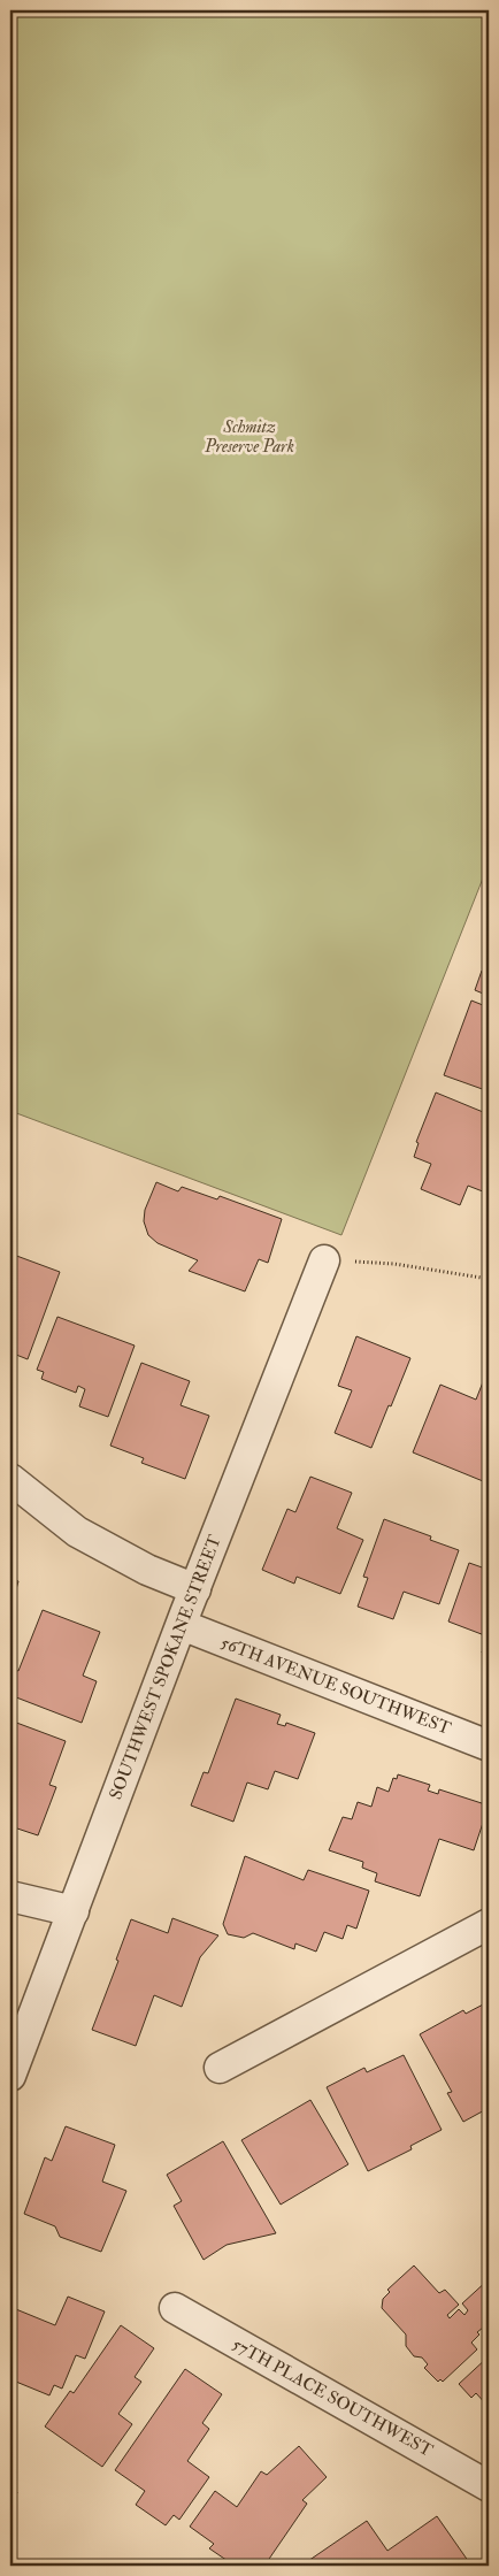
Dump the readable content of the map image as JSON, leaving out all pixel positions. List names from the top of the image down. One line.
{"streets":{"street":["SOUTHWEST SPOKANE STREET","56TH AVENUE SOUTHWEST","57TH PLACE SOUTHWEST"]},"crossings":[["SOUTHWEST SPOKANE STREET","56TH AVENUE SOUTHWEST"]],"parks":["Schmitz Preserve Park"]}
